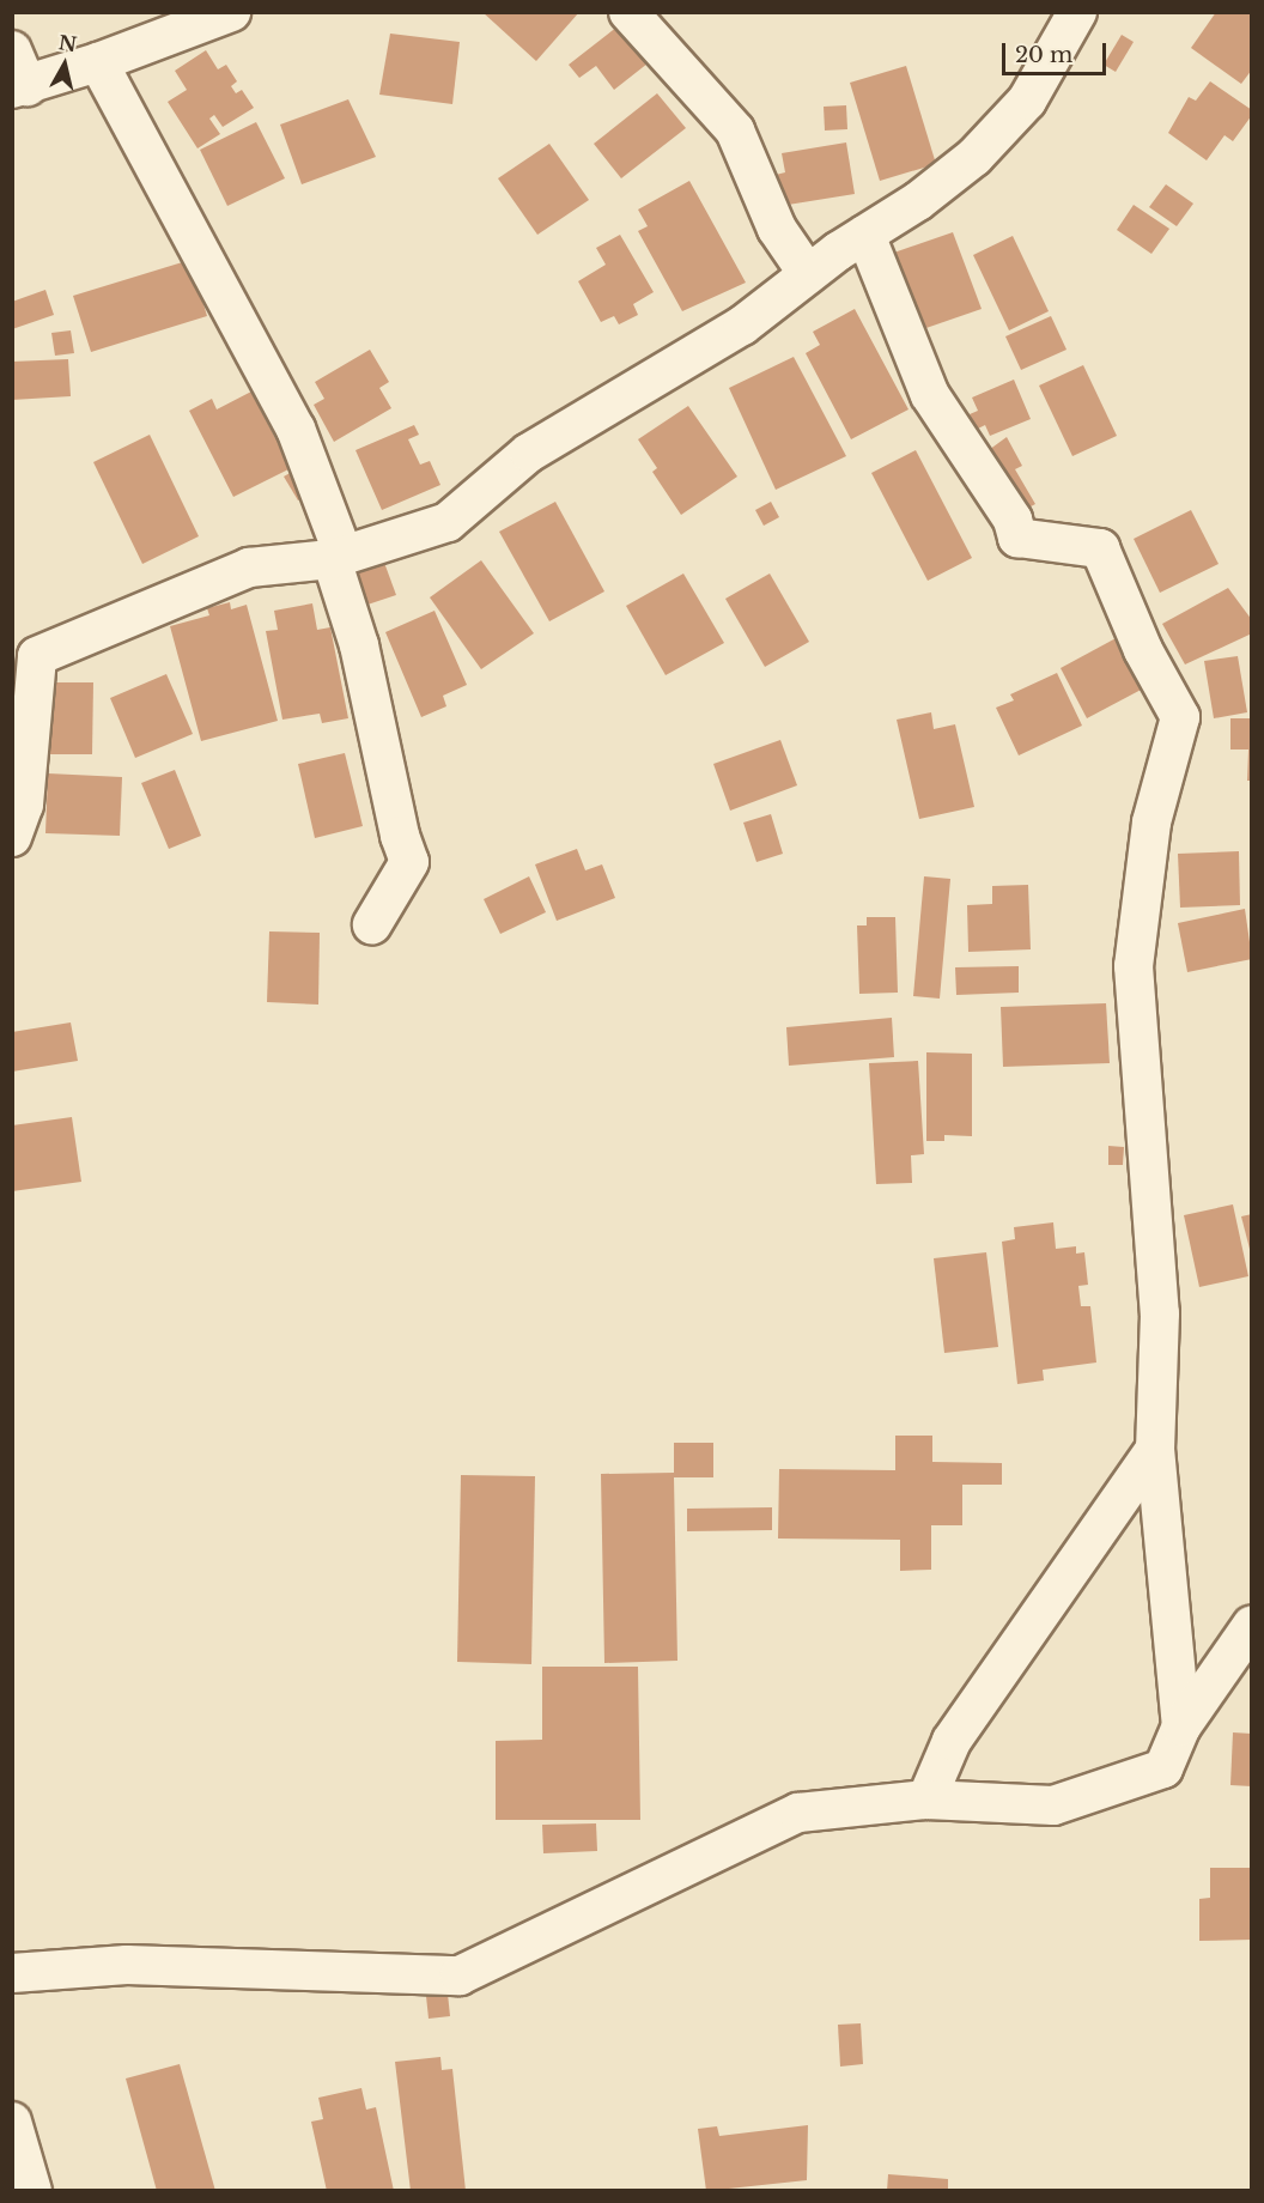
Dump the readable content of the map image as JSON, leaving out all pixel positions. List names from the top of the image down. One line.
{"scale_bar":"20 m","north":"top"}
